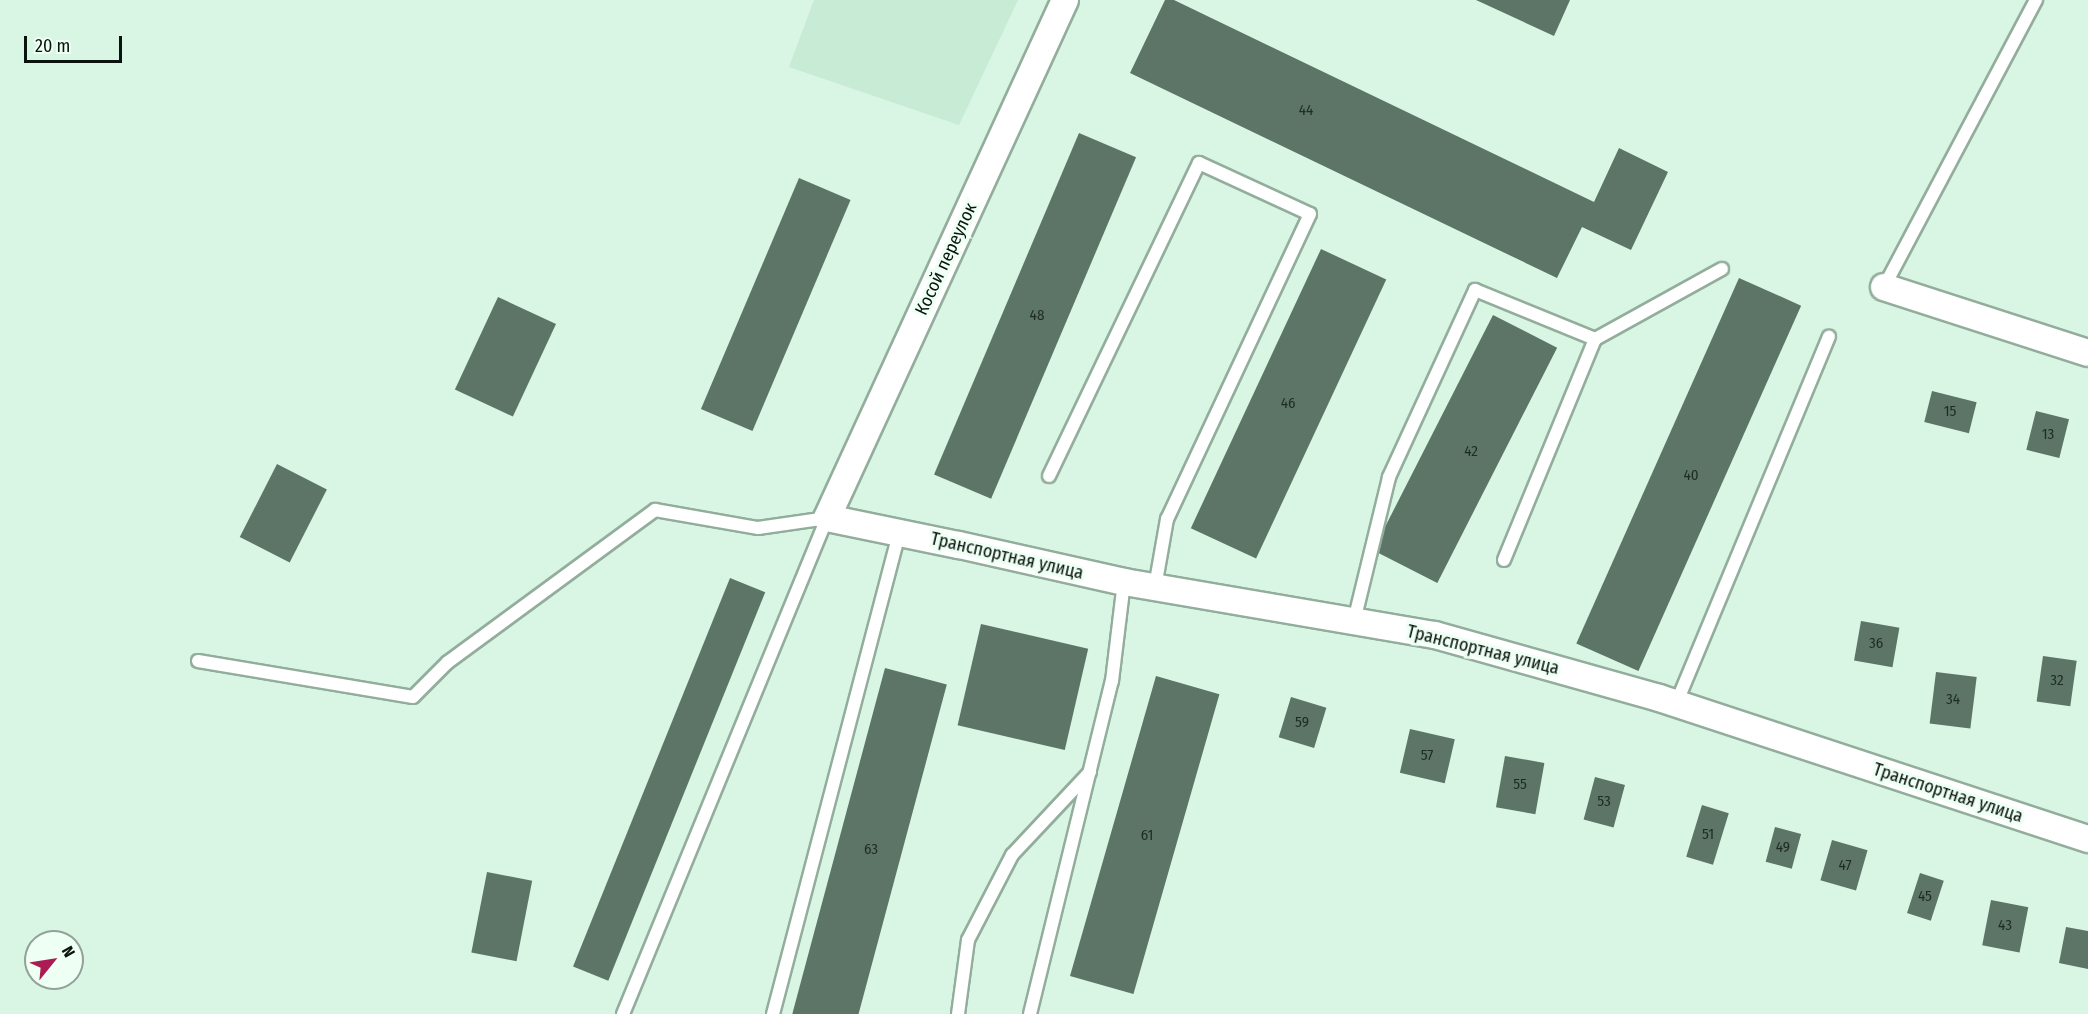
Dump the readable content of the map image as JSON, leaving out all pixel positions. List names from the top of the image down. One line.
{"streets":{"street":["Косой переулок","Транспортная улица"]},"crossings":[["Косой переулок","Транспортная улица"]],"house_numbers":["44","48","46","15","13","42","40","36","32","34","59","57","55","53","51","61","49","63","47","45","43"],"scale_bar":"20 m","north":"top right"}
